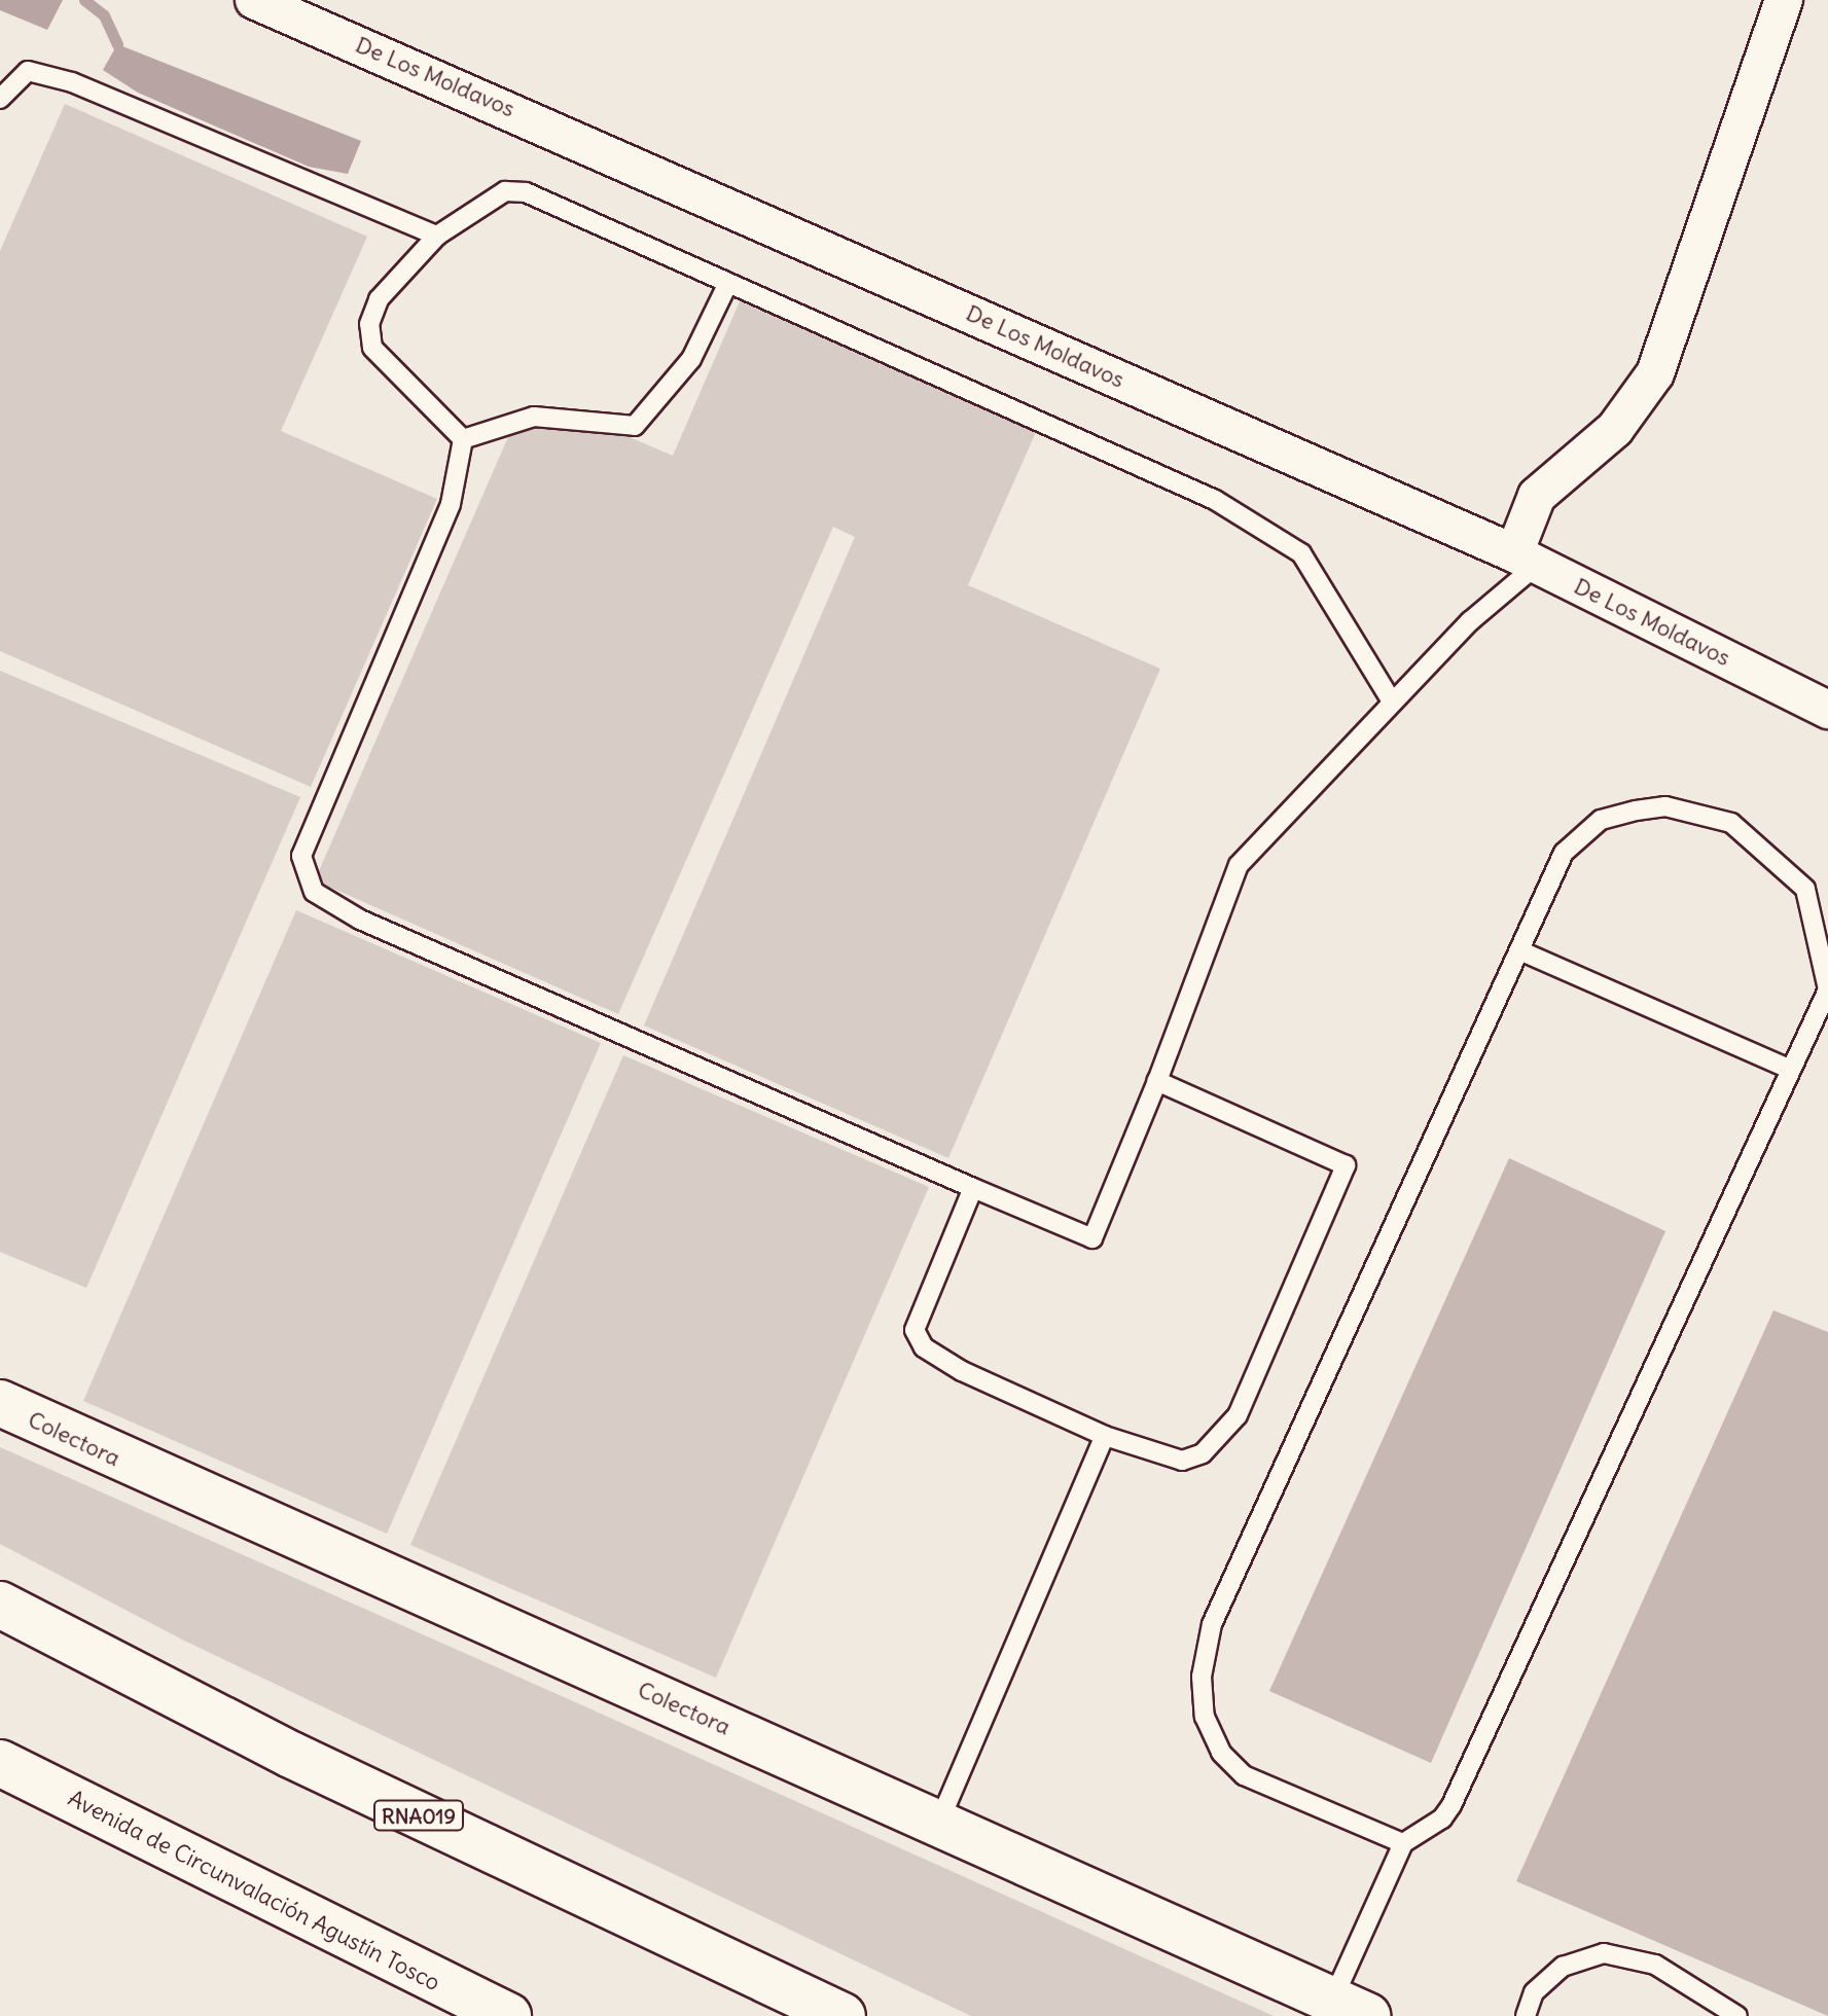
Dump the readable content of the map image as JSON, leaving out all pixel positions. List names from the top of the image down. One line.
{"streets":{"main road":["Colectora","RNA019","Avenida de Circunvalación Agustín Tosco"],"street":["De Los Moldavos"]}}
